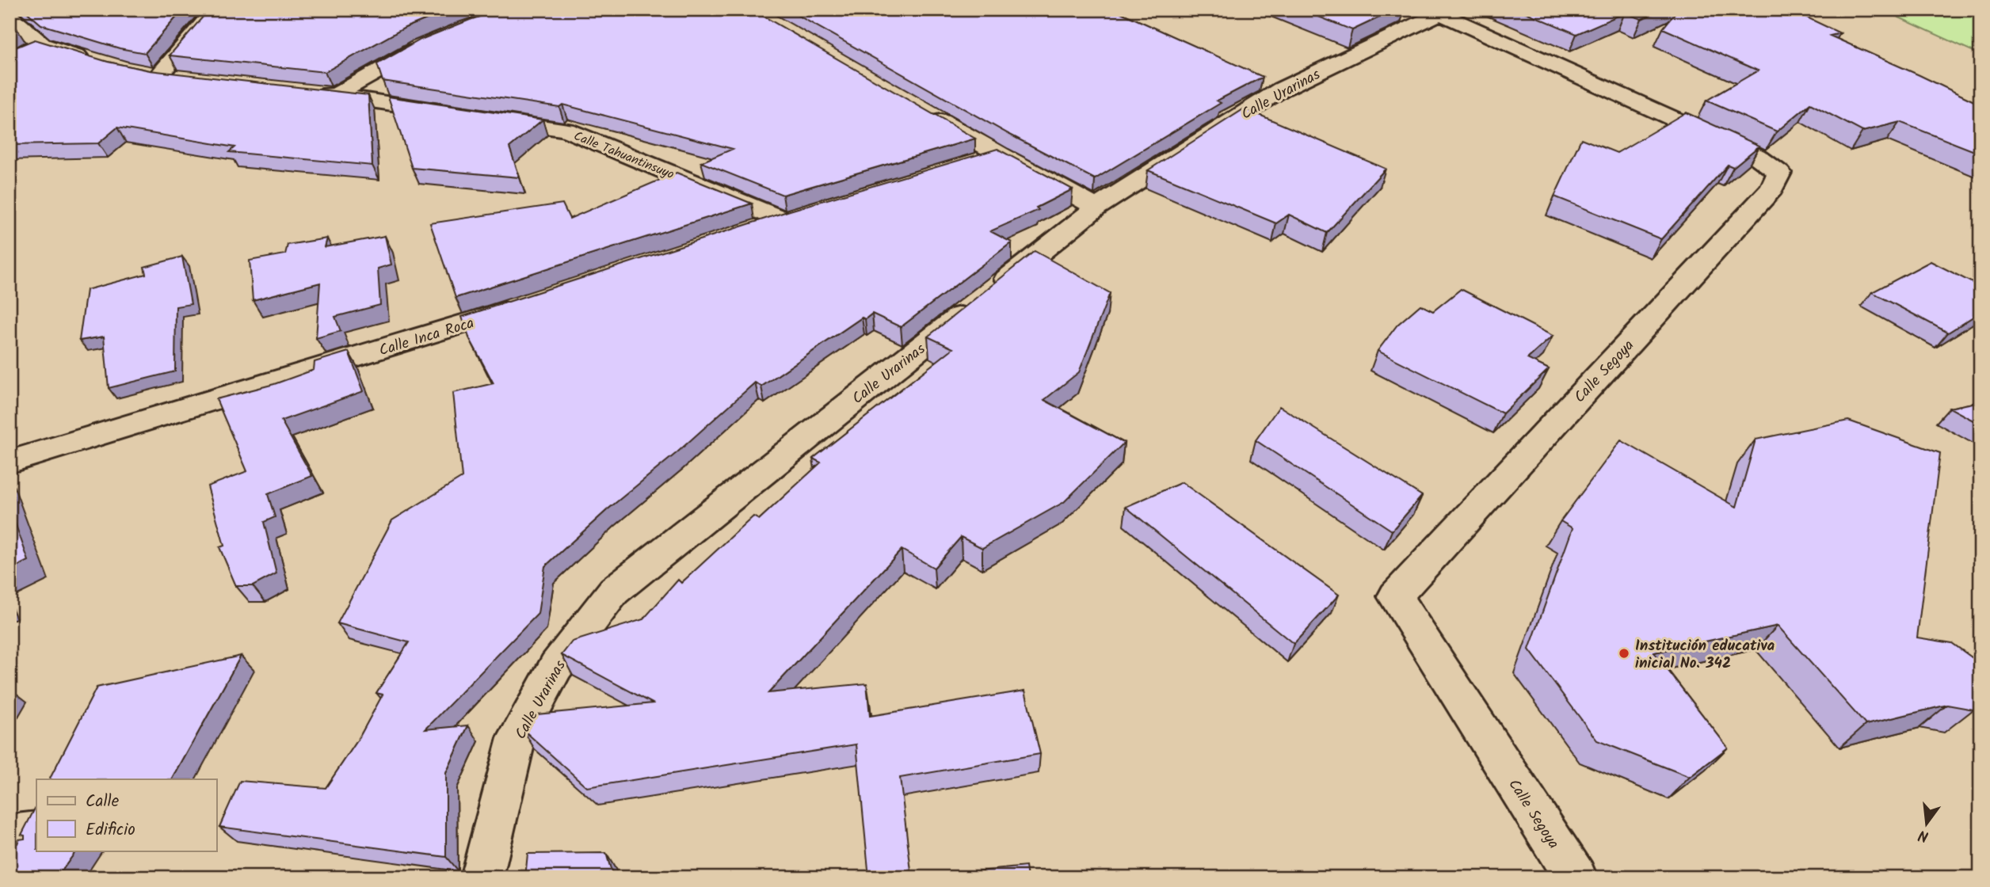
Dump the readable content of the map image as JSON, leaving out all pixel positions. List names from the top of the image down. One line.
{"streets":{"street":["Calle Urarinas","Calle Tahuantinsuyo","Calle Inca Roca","Calle Segoya"]},"crossings":[["Calle Urarinas","Calle Segoya"]],"places":["Institución educativa inicial No. 342"],"legend":["Calle","Edificio"],"north":"bottom"}
